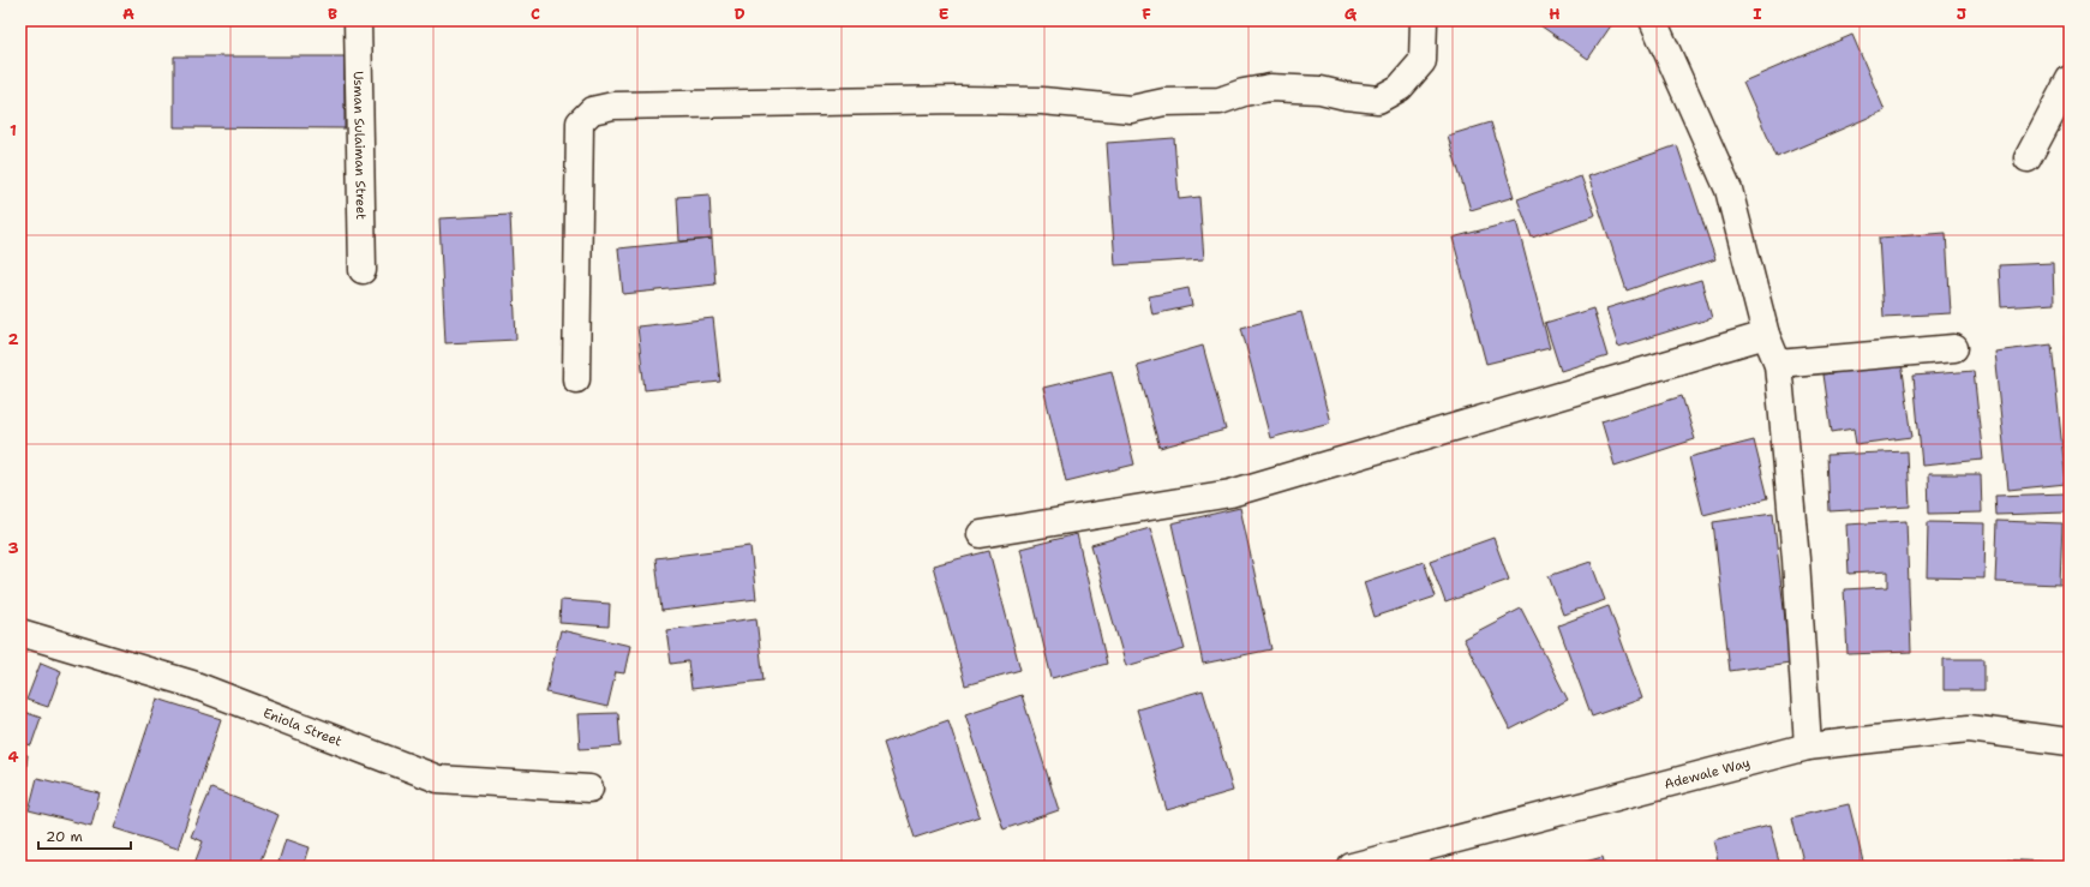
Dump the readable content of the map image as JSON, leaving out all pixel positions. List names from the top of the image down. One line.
{"streets":{"street":["Usman Sulaiman Street","Eniola Street","Adewale Way"]},"scale_bar":"20 m","grid":{"columns":["A","B","C","D","E","F","G","H","I","J"],"rows":["1","2","3","4"]}}
